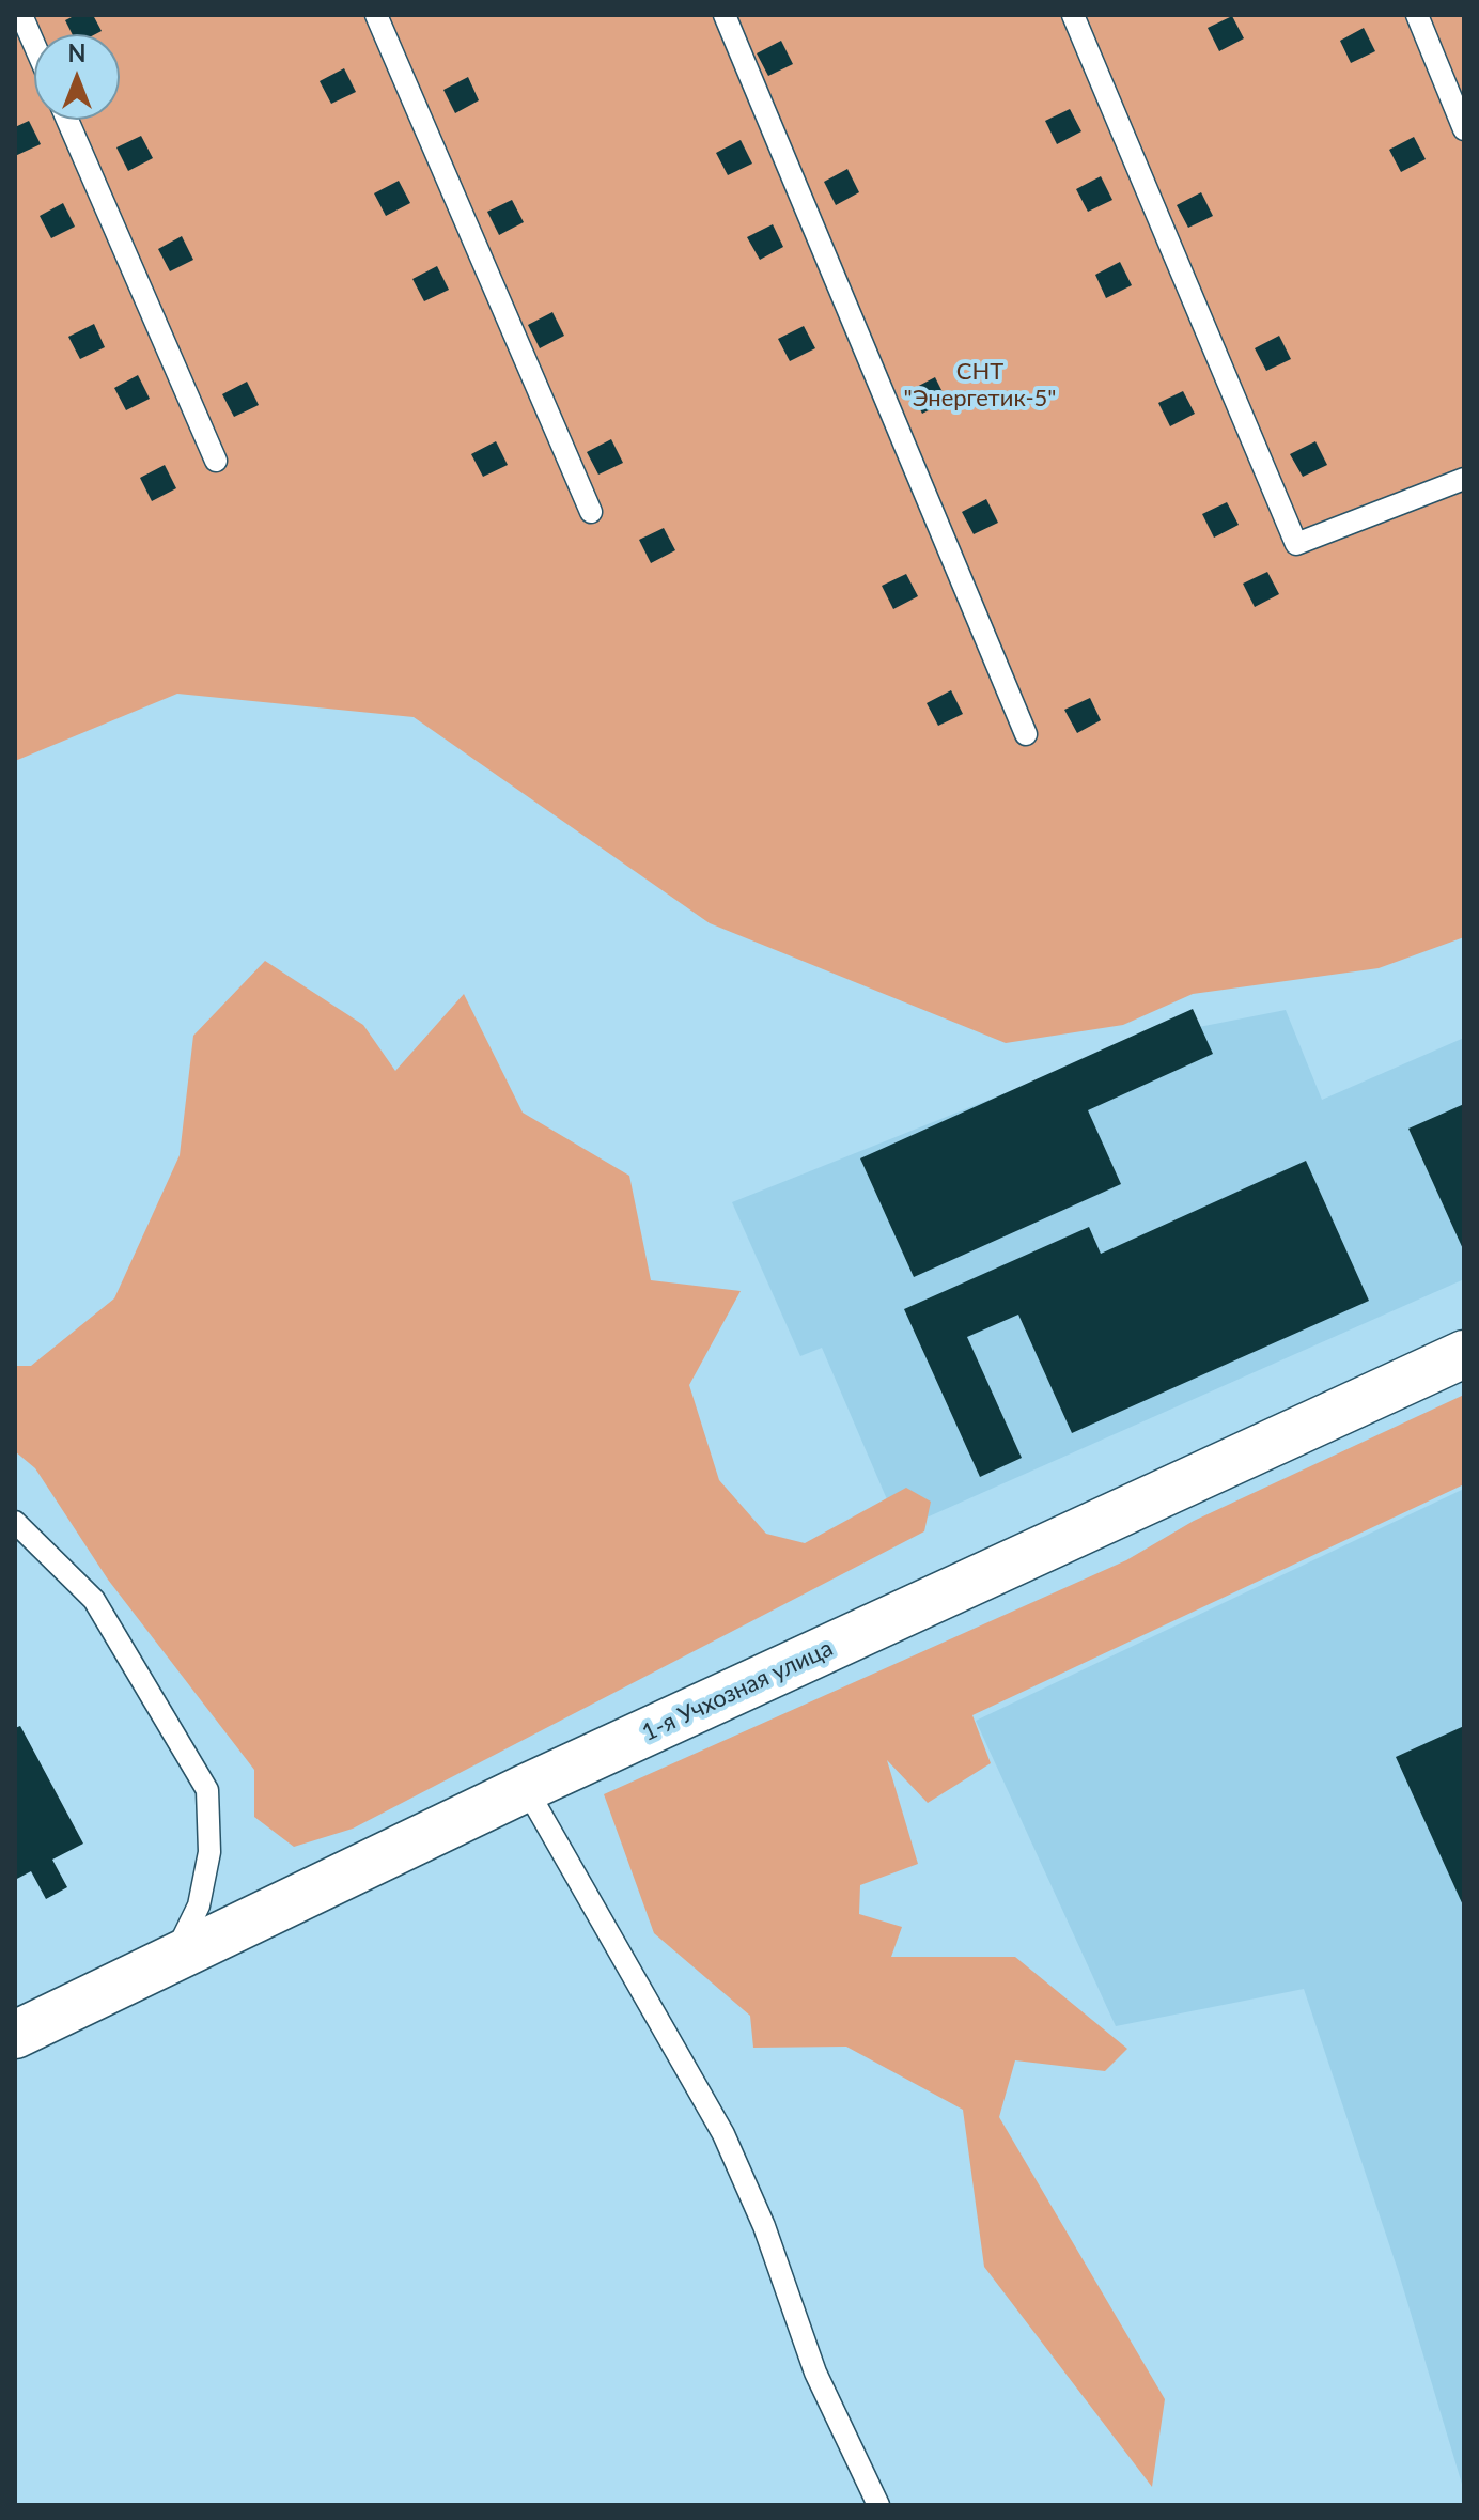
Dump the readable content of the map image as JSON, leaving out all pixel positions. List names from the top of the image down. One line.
{"streets":{"street":["1-я Учхозная улица"]},"parks":["СНТ \"Энергетик-5\""],"north":"top"}
